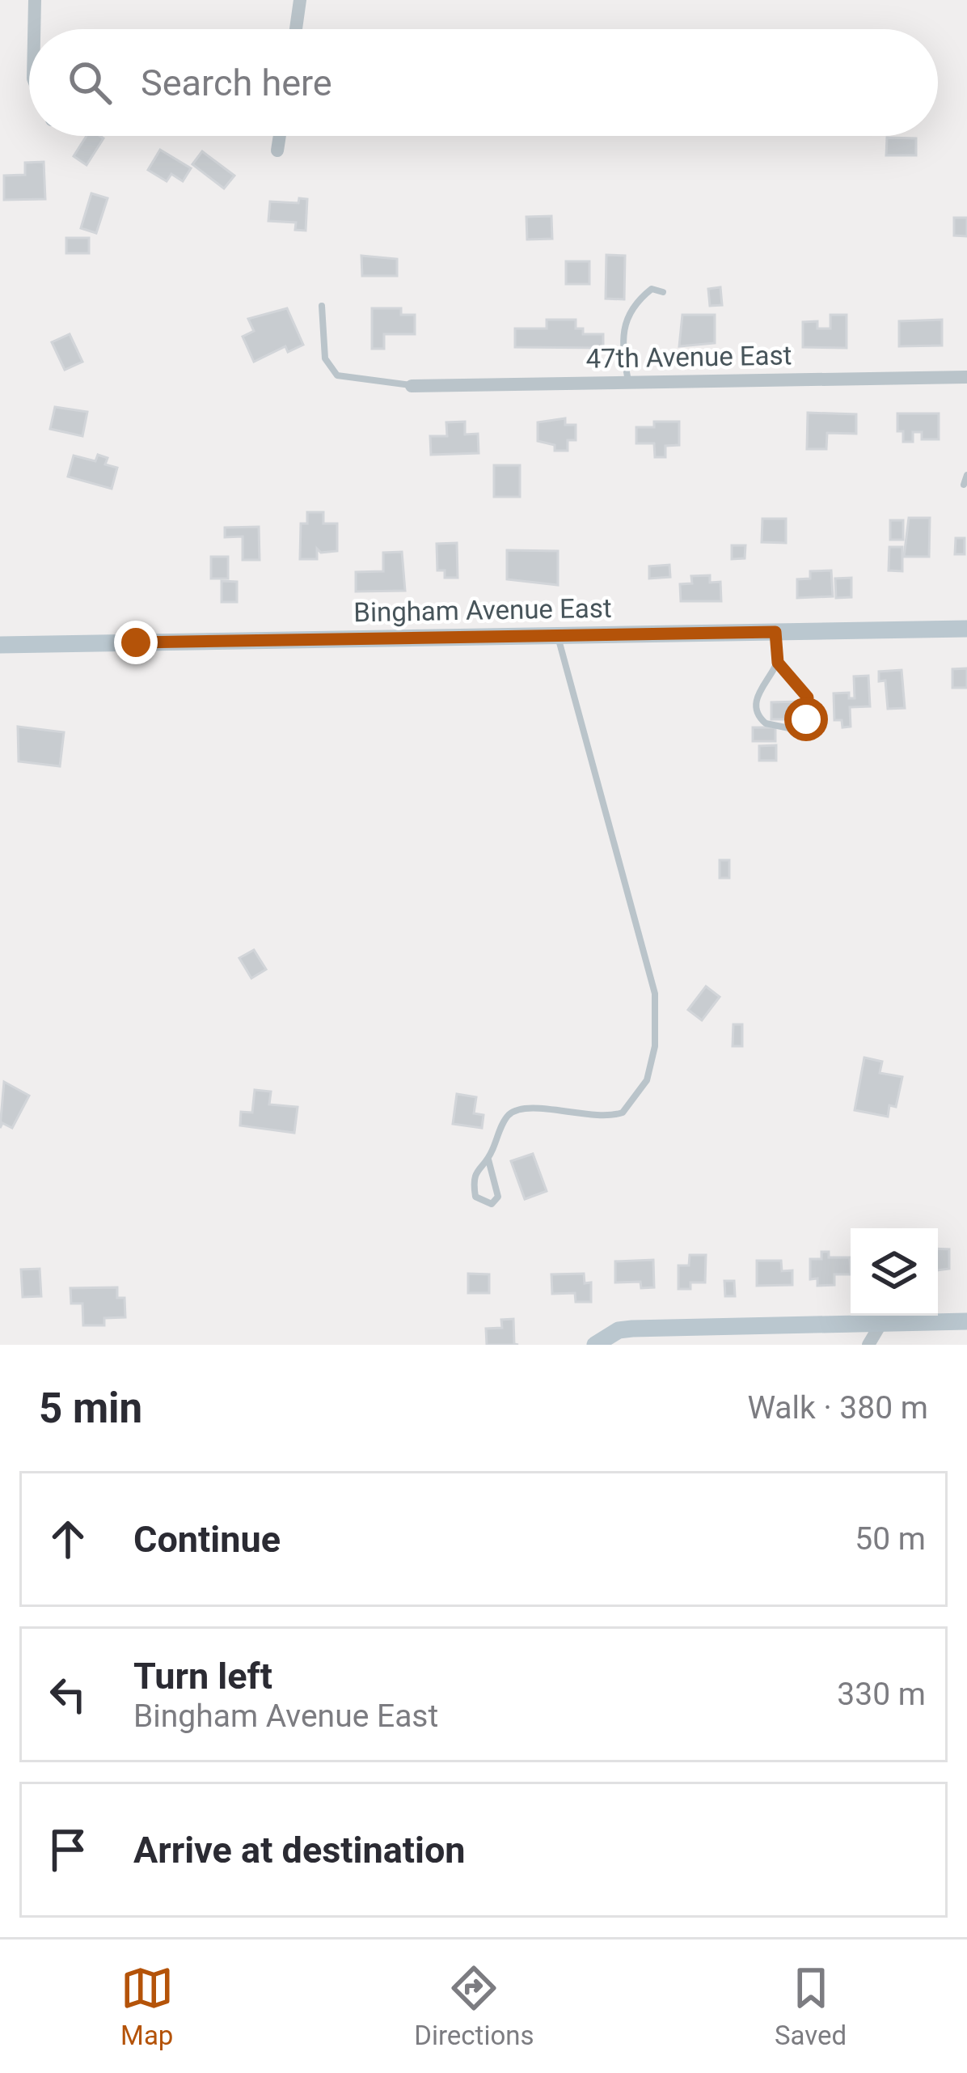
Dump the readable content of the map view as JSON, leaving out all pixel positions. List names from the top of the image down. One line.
{"streets":{"street":["47th Avenue East","Bingham Avenue East"]},"page":{"search":"Search here","heading":["5 min","Walk · 380 m"],"list":[["Continue","50 m"],["Turn left","Bingham Avenue East","330 m"],"Arrive at destination"],"nav":["Map","Directions","Saved"]}}
